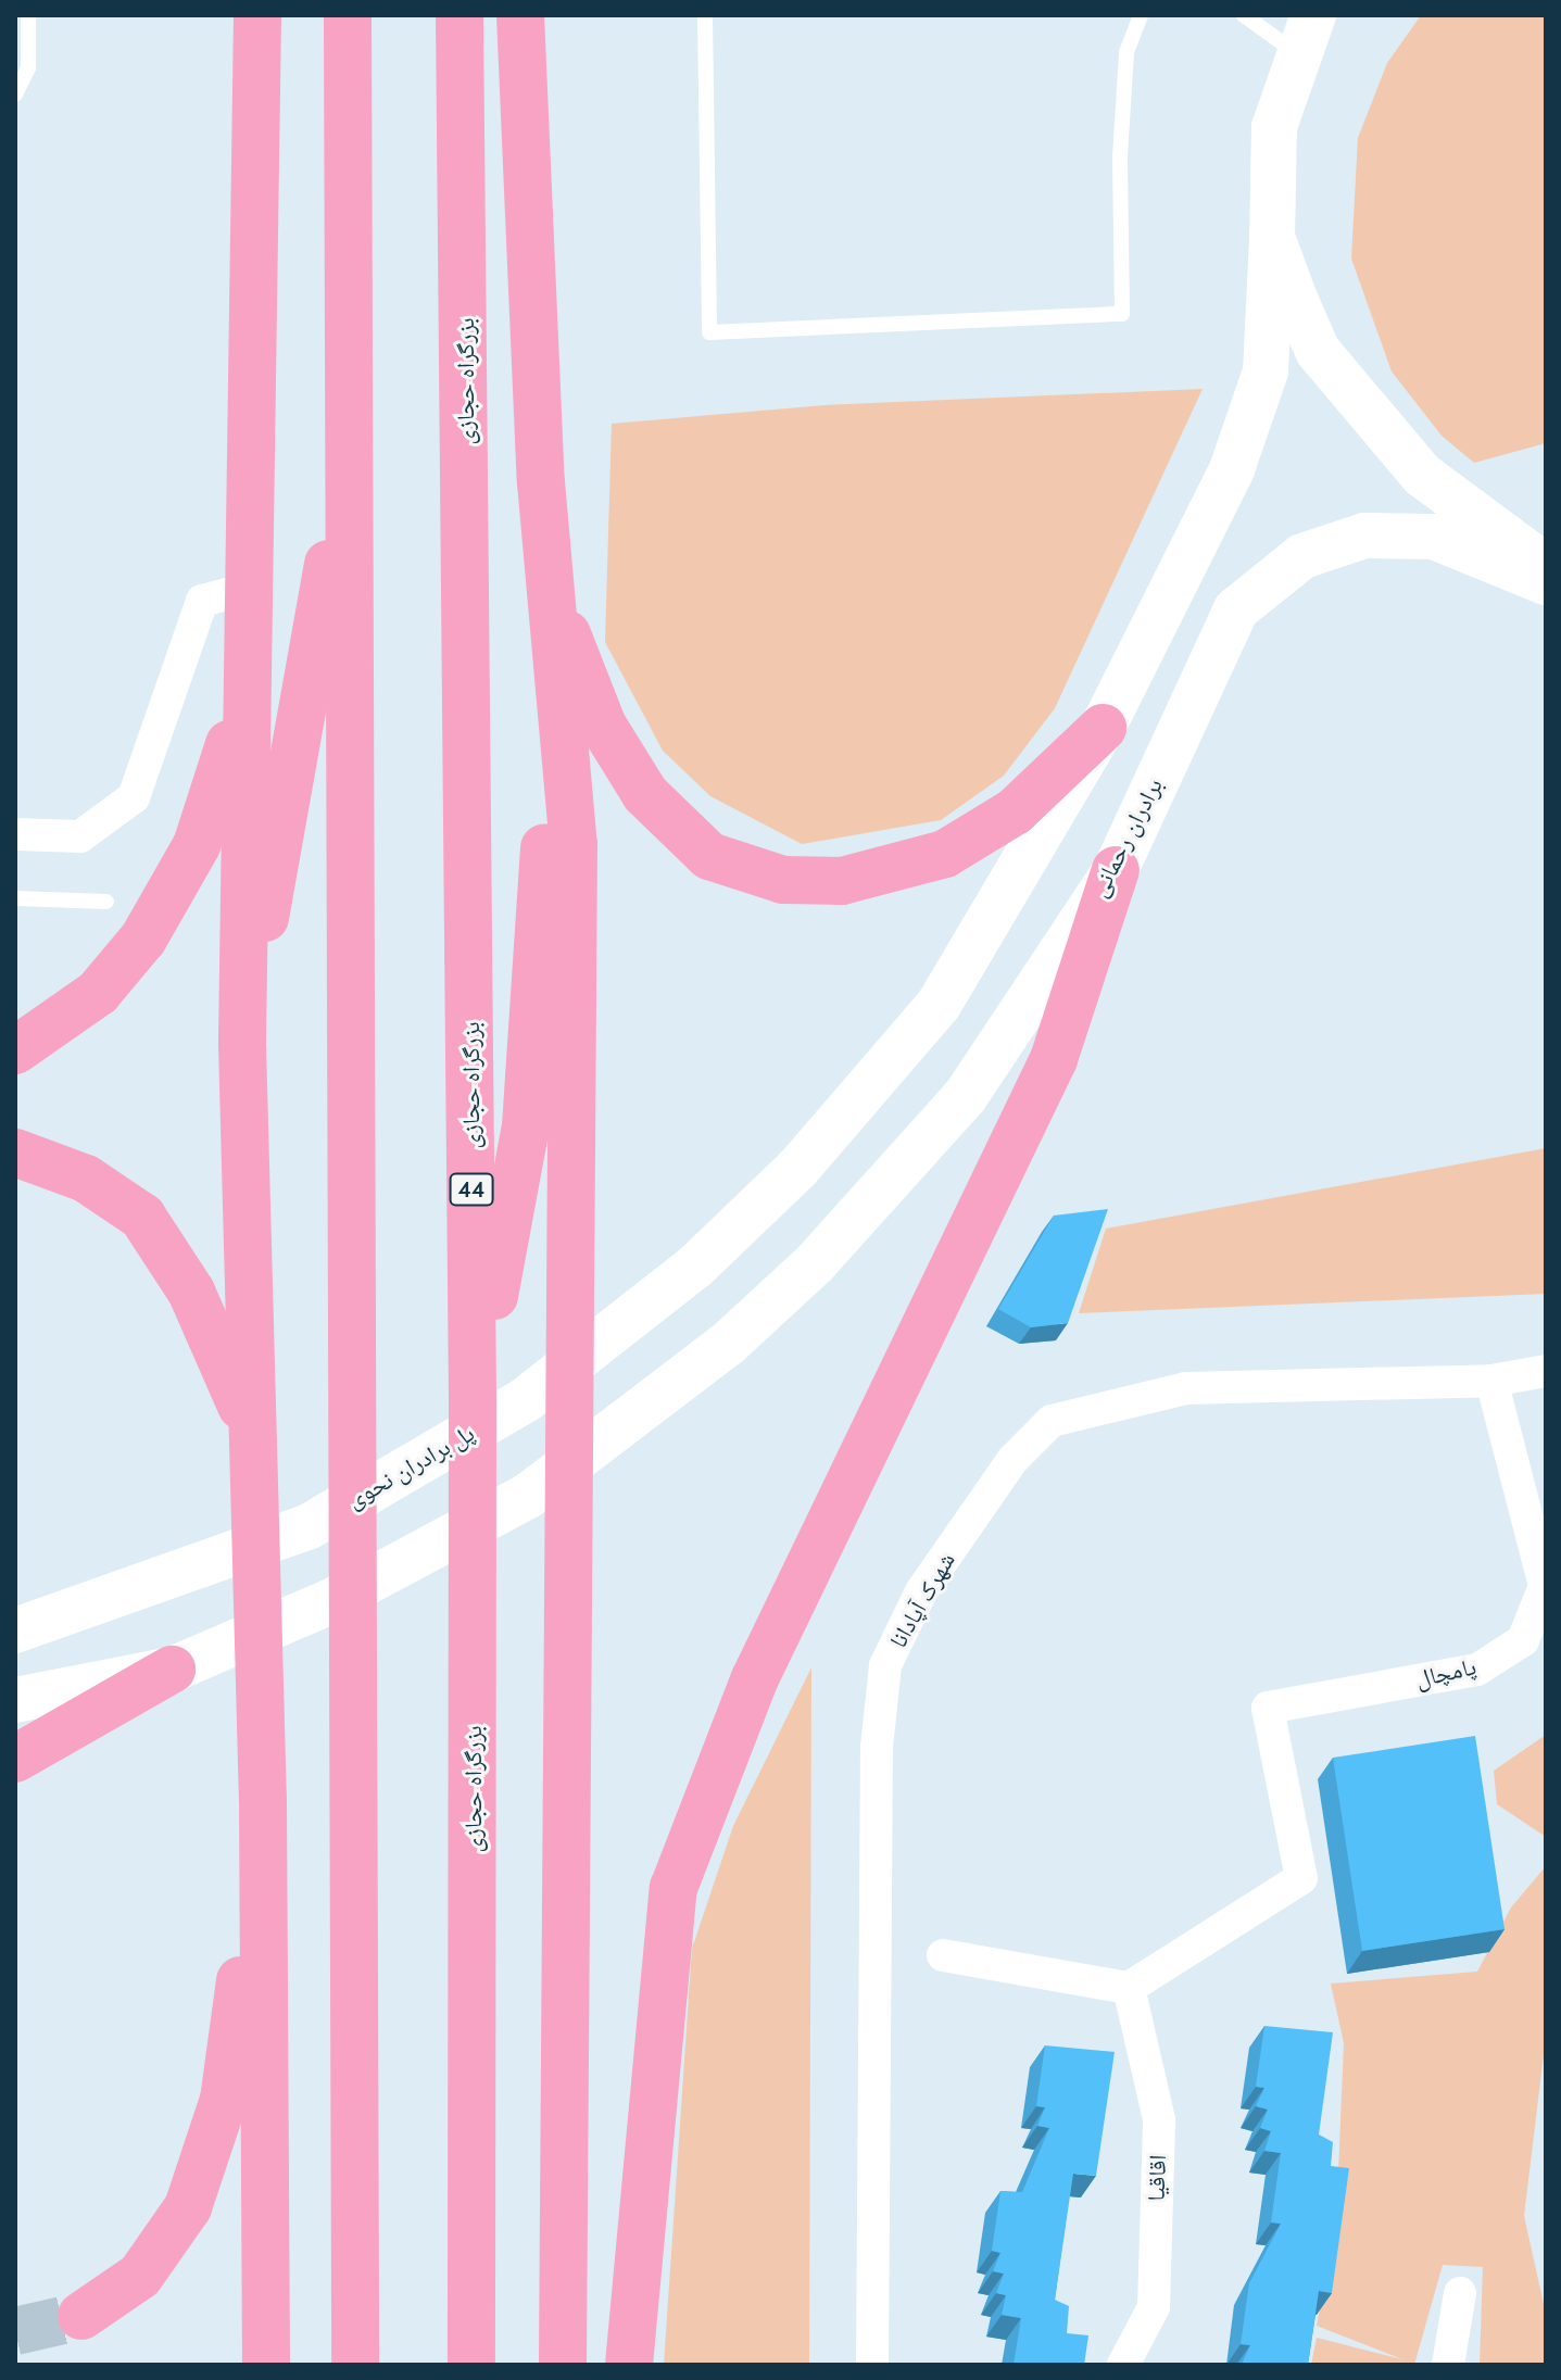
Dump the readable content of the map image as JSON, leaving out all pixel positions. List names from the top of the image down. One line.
{"streets":{"highway":["بزرگراه حجازی","44"],"main road":["برادران رحمانی","پل برادران نحوی"],"street":["شهرک آپادانا","پامچال","اقاقیا"]},"crossings":[["شهرک آپادانا","پامچال"],["پامچال","اقاقیا"]]}
